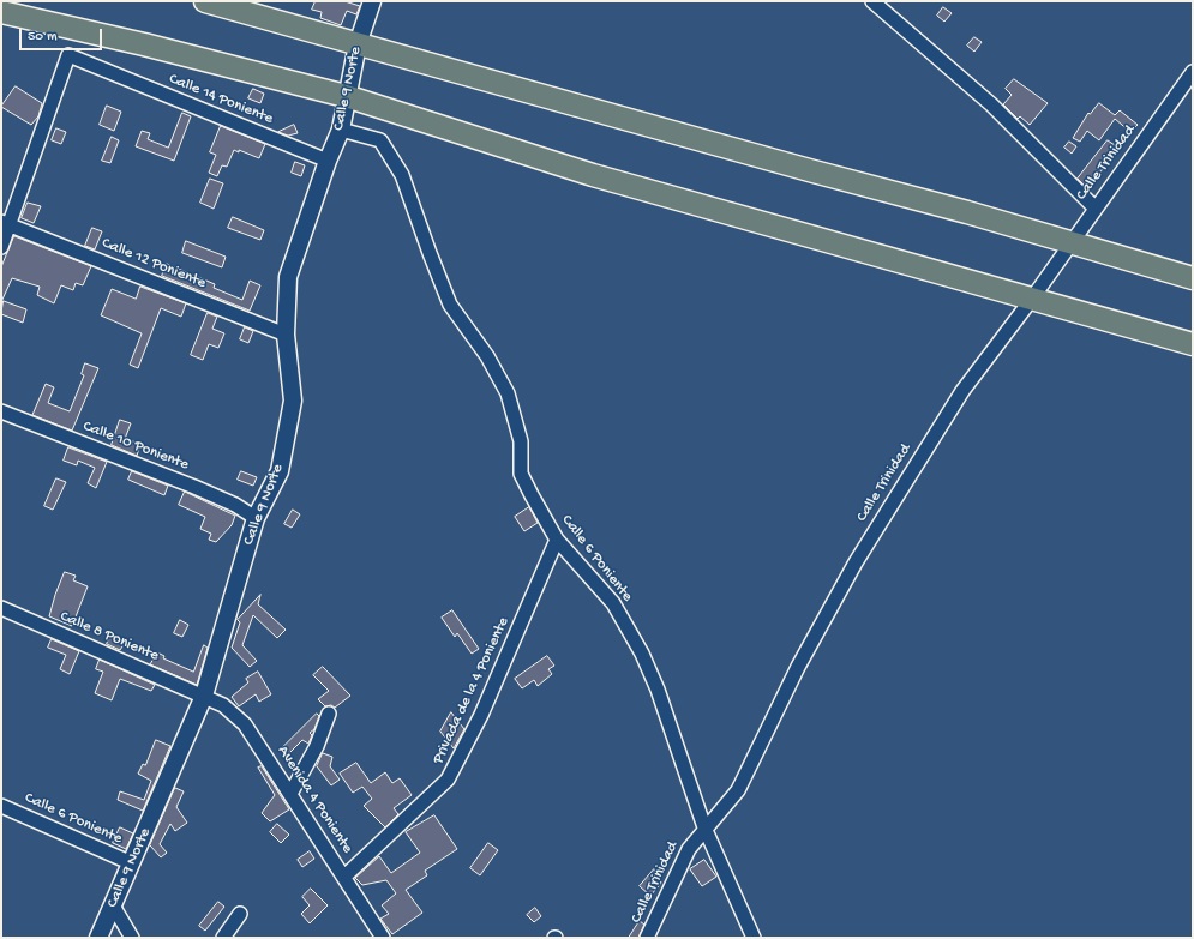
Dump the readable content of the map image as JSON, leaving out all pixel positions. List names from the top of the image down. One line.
{"streets":{"street":["Calle 9 Norte","Calle 14 Poniente","Calle Trinidad","Calle 12 Poniente","Calle 10 Poniente","Calle 6 Poniente","Calle 8 Poniente","Privada de la 4 Poniente","Avenida 4 Poniente"]},"crossings":[["Calle 9 Norte","Calle 14 Poniente"],["Calle 9 Norte","Calle 12 Poniente"],["Calle 9 Norte","Calle 10 Poniente"],["Calle 9 Norte","Calle 6 Poniente"],["Calle 9 Norte","Calle 8 Poniente"],["Calle 9 Norte","Avenida 4 Poniente"],["Calle 14 Poniente","Calle 12 Poniente"],["Calle Trinidad","Calle 6 Poniente"],["Calle 6 Poniente","Privada de la 4 Poniente"],["Calle 8 Poniente","Avenida 4 Poniente"],["Privada de la 4 Poniente","Avenida 4 Poniente"]],"scale_bar":"50 m"}
